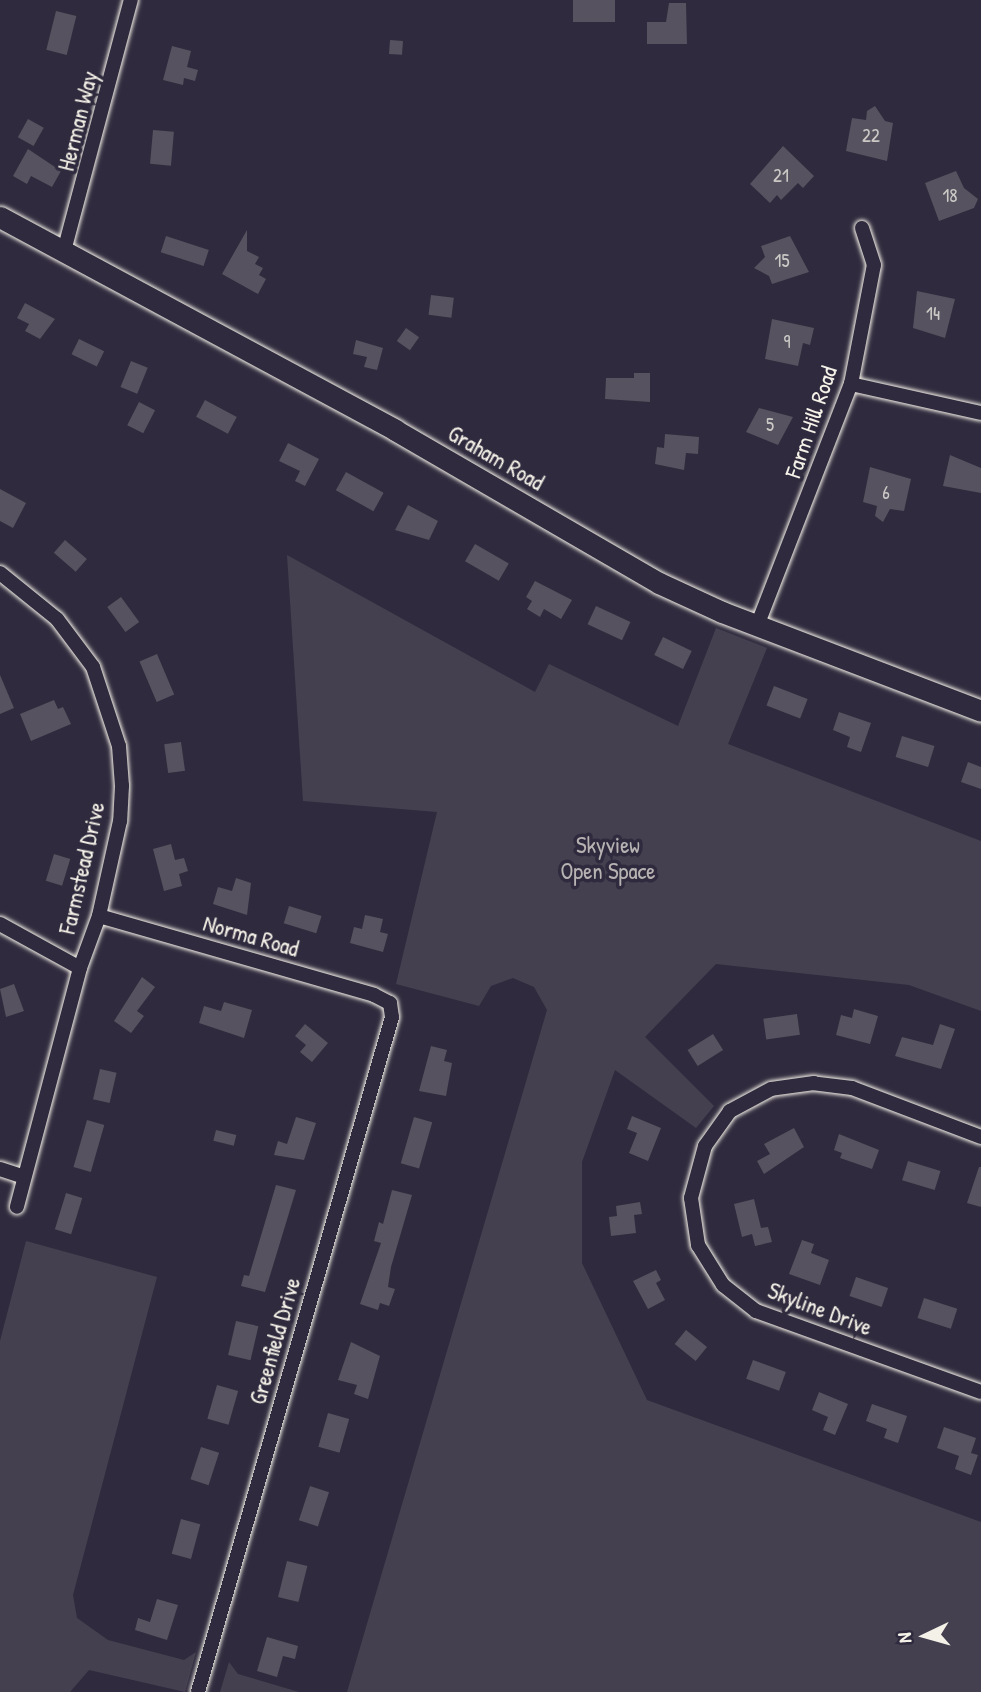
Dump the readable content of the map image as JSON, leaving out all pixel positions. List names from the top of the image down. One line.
{"streets":{"street":["Herman Way","Farm Hill Road","Graham Road","Farmstead Drive","Norma Road","Skyline Drive","Greenfield Drive"]},"crossings":[["Herman Way","Graham Road"],["Farm Hill Road","Graham Road"],["Farmstead Drive","Norma Road"],["Norma Road","Greenfield Drive"]],"parks":["Skyview Open Space"],"house_numbers":["22","21","18","15","14","9","5","6"],"north":"left"}
